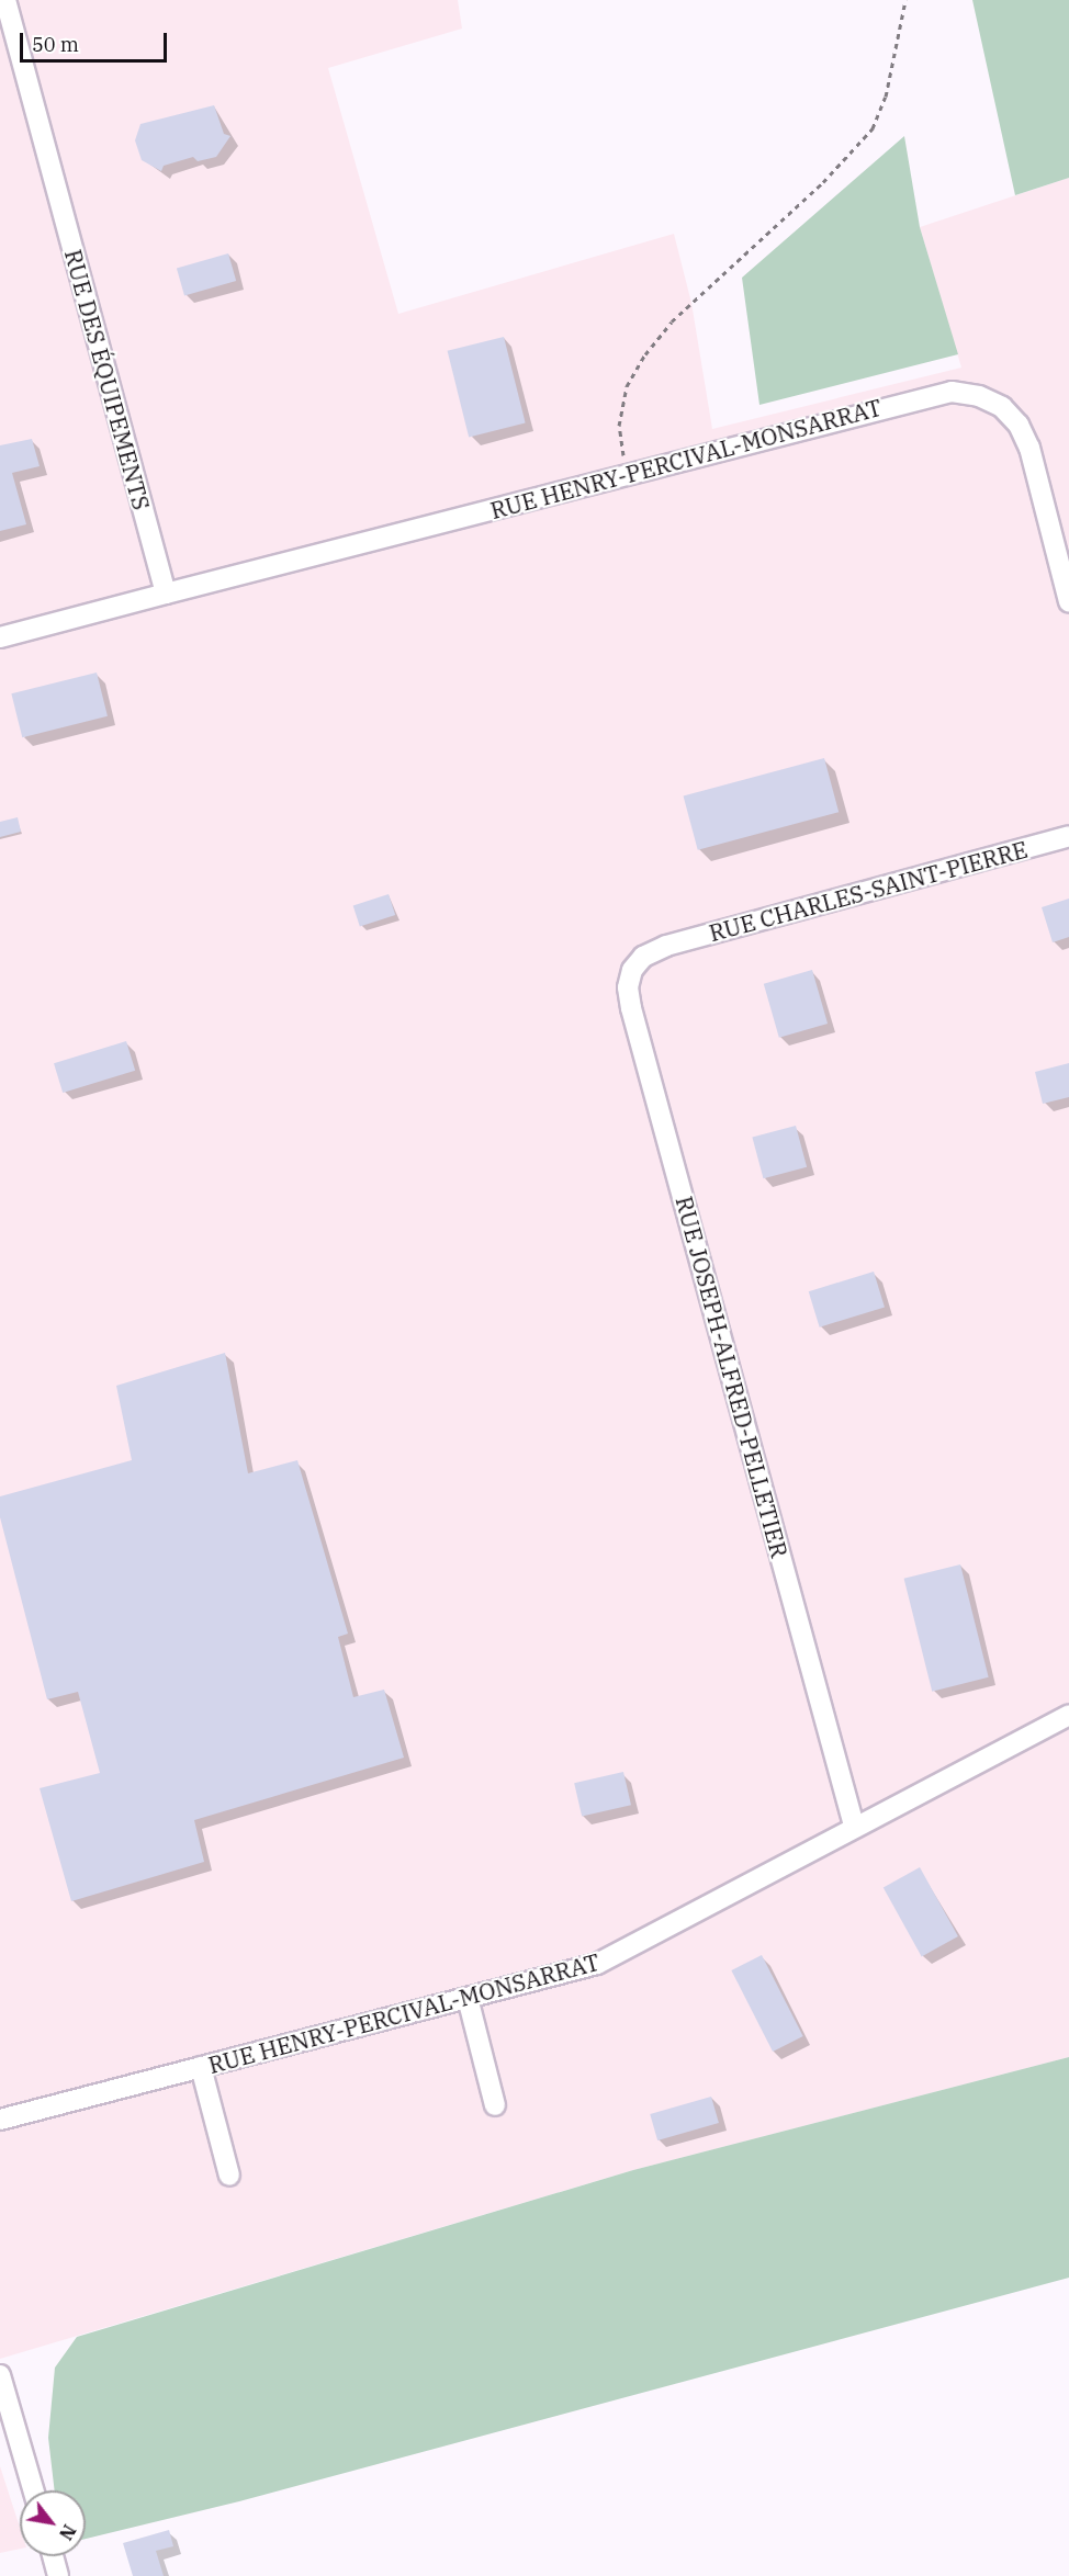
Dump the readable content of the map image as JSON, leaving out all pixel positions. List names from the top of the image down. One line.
{"streets":{"street":["RUE DES ÉQUIPEMENTS","RUE HENRY-PERCIVAL-MONSARRAT","RUE CHARLES-SAINT-PIERRE","RUE JOSEPH-ALFRED-PELLETIER"]},"crossings":[["RUE DES ÉQUIPEMENTS","RUE HENRY-PERCIVAL-MONSARRAT"],["RUE HENRY-PERCIVAL-MONSARRAT","RUE JOSEPH-ALFRED-PELLETIER"],["RUE CHARLES-SAINT-PIERRE","RUE JOSEPH-ALFRED-PELLETIER"]],"scale_bar":"50 m","north":"bottom right"}
